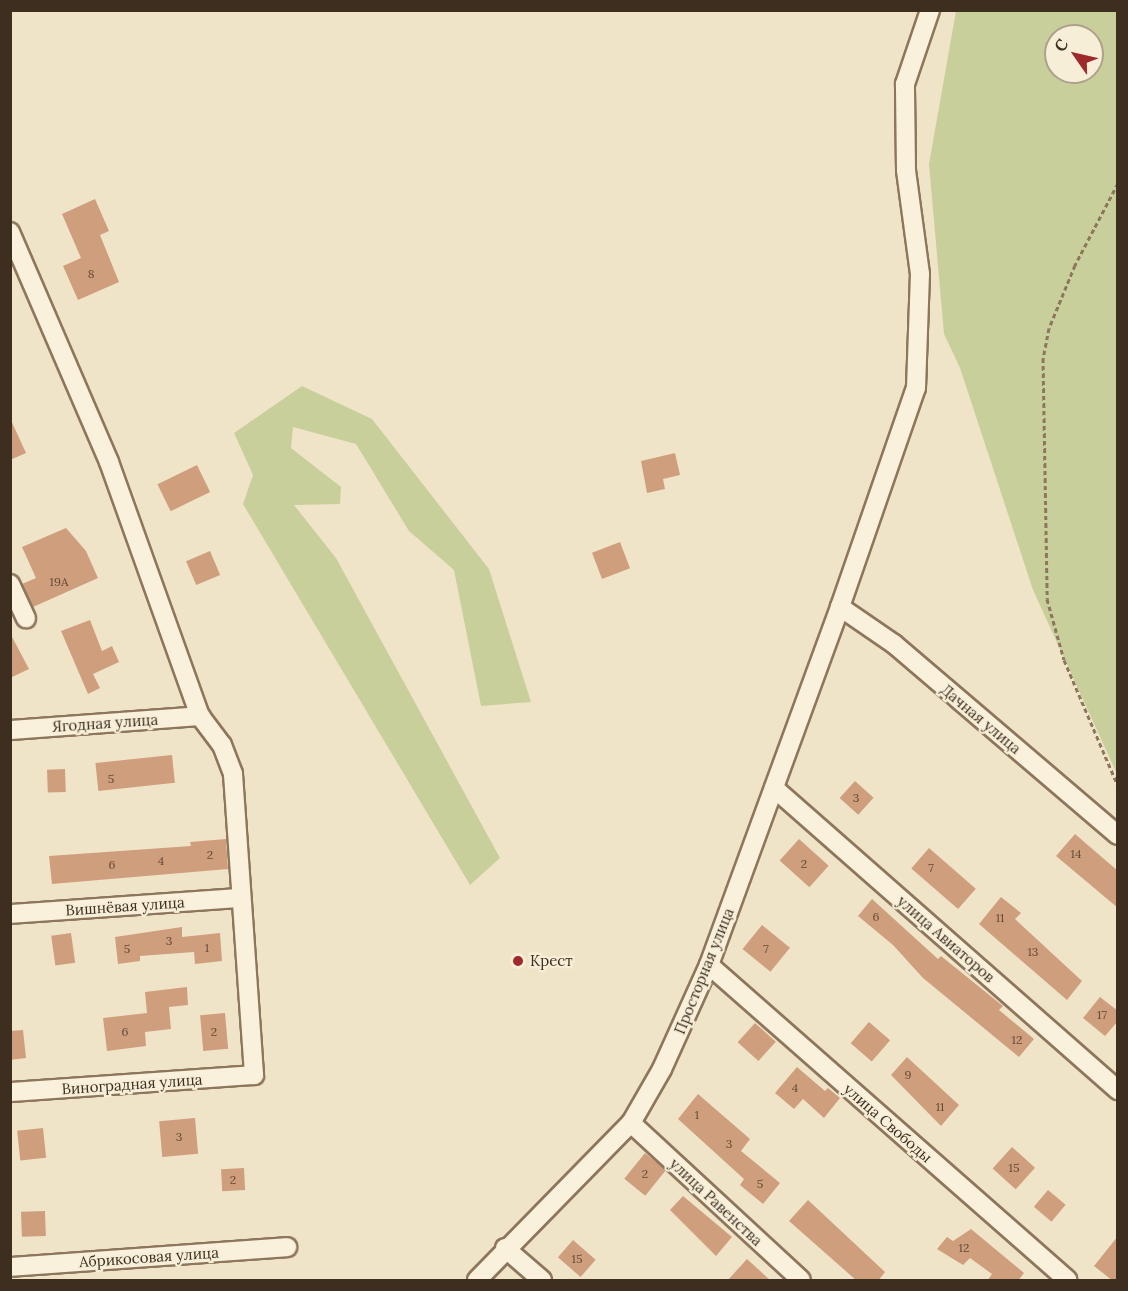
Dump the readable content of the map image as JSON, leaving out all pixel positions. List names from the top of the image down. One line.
{"streets":{"street":["Дачная улица","Ягодная улица","Вишнёвая улица","улица Авиаторов","Просторная улица","Виноградная улица","улица Свободы","улица Равенства","Абрикосовая улица"]},"crossings":[["Дачная улица","Просторная улица"],["Вишнёвая улица","Виноградная улица"],["улица Авиаторов","Просторная улица"],["Просторная улица","улица Свободы"],["Просторная улица","улица Равенства"]],"places":["Крест"],"house_numbers":["8","19А","5","3","14","2","4","2","6","7","6","11","3","1","5","7","13","17","6","2","12","9","4","11","1","3","3","15","2","2","5","12","15"],"north":"top left"}
